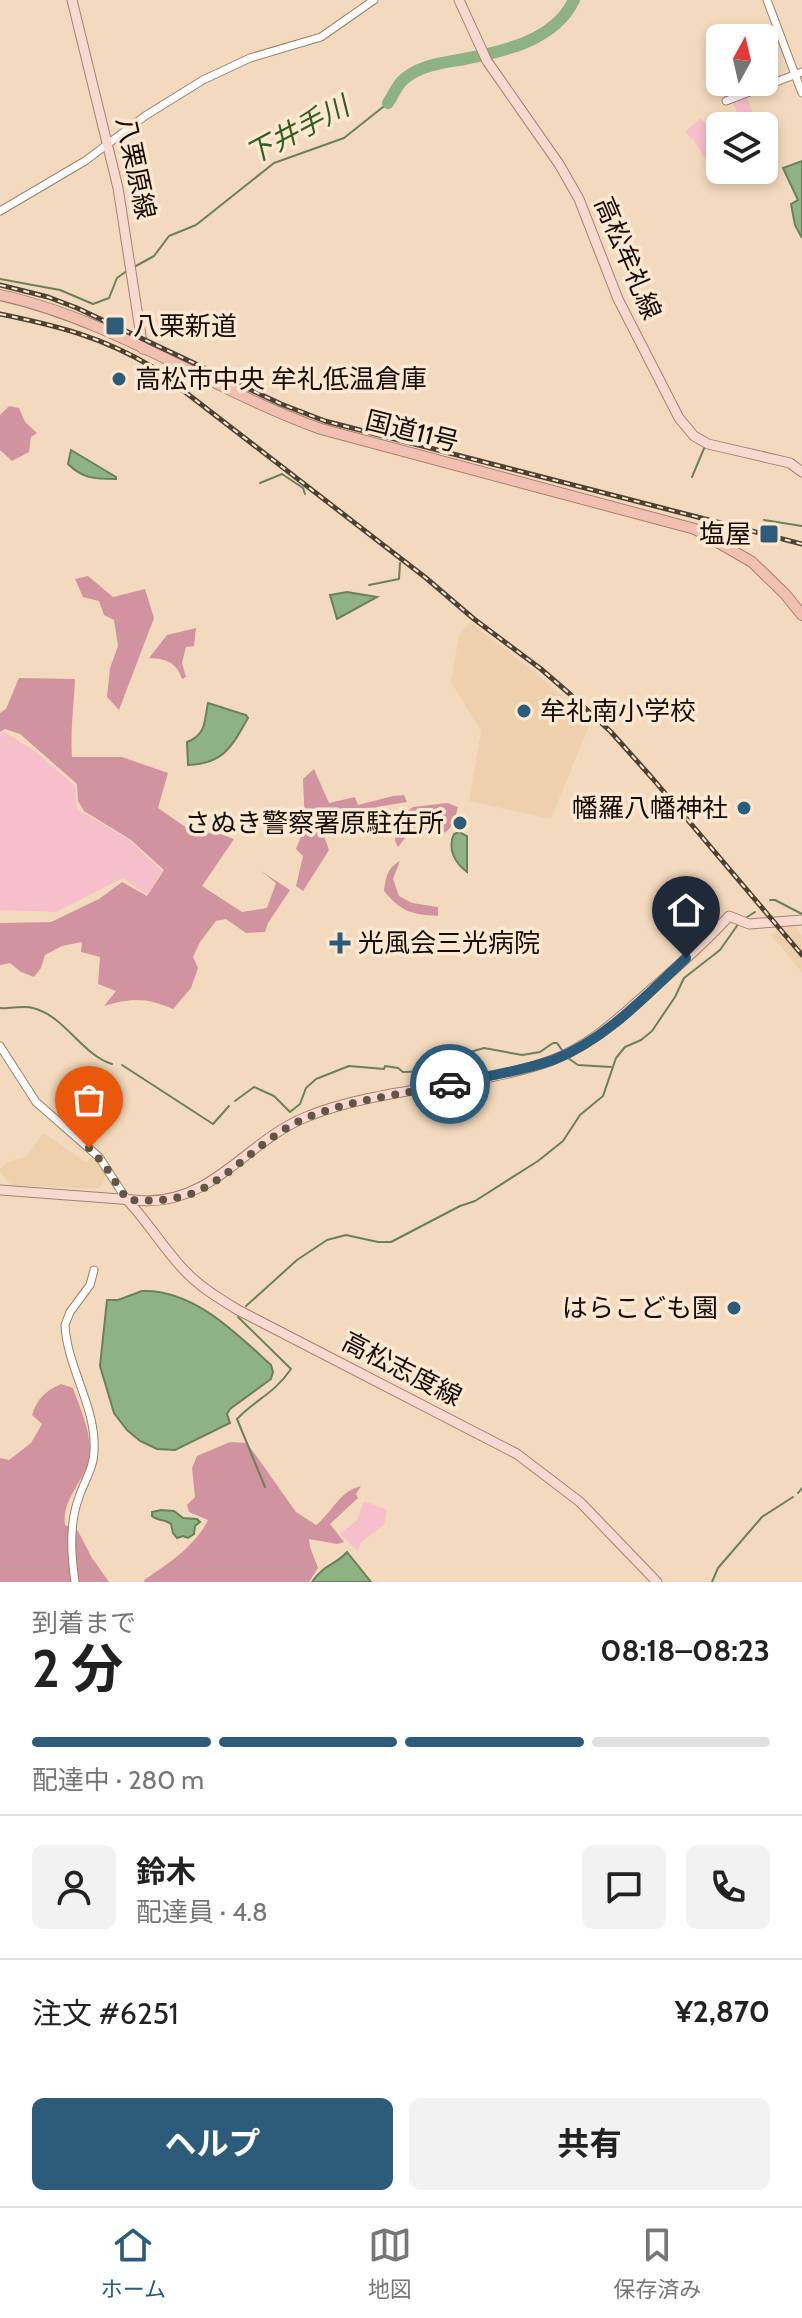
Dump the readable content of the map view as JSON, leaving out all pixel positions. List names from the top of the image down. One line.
{"streets":{"highway":["国道11号"],"main road":["八栗原線","高松牟礼線","高松志度線"]},"crossings":[["八栗原線","国道11号"]],"water":["下井手川"],"places":{"transit":["八栗新道","塩屋"],"other":["高松市中央 牟礼低温倉庫","牟礼南小学校","幡羅八幡神社","さぬき警察署原駐在所","はらこども園"],"health":["光風会三光病院"]},"north":"top","page":{"heading":["2 分","到着まで","08:18–08:23"],"panel":["鈴木","配達員 · 4.8","注文 #6251","¥2,870"],"bar":"配達中 · 280 m","buttons":["ヘルプ","共有"],"tabs":["ホーム","地図","保存済み"]}}
